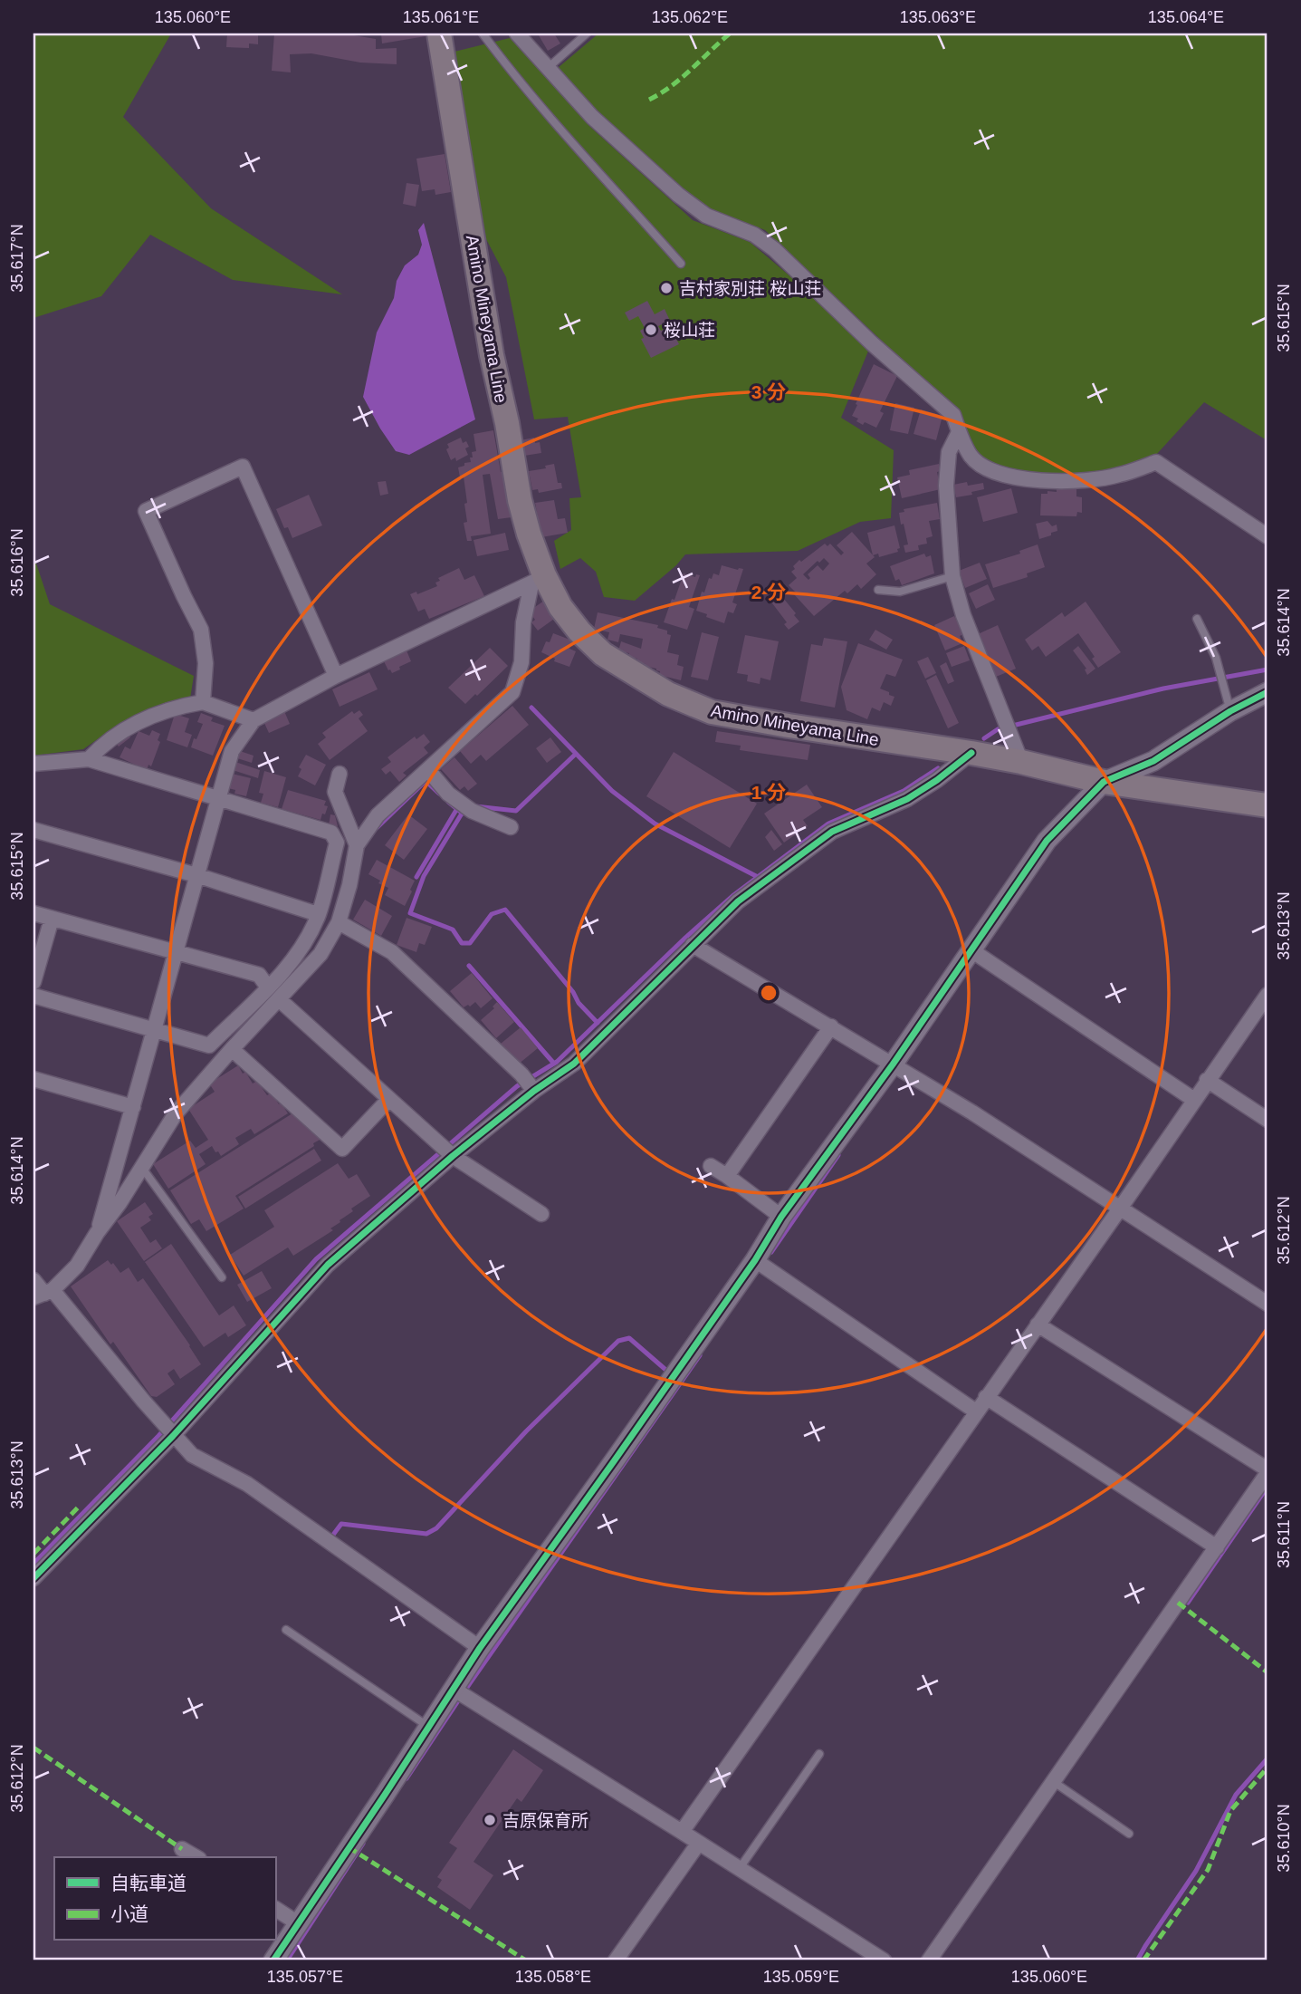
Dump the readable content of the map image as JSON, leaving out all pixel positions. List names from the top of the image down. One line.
{"streets":{"main road":["Amino Mineyama Line"]},"places":["吉村家別荘 桜山荘","桜山荘","吉原保育所"],"legend":["自転車道","小道"],"coordinates":["135.060°E","135.061°E","135.062°E","135.063°E","135.064°E","35.617°N","35.615°N","35.616°N","35.614°N","35.613°N","35.612°N","35.611°N","35.610°N","135.057°E","135.058°E","135.059°E"],"rings":["3 分","2 分","1 分"]}
